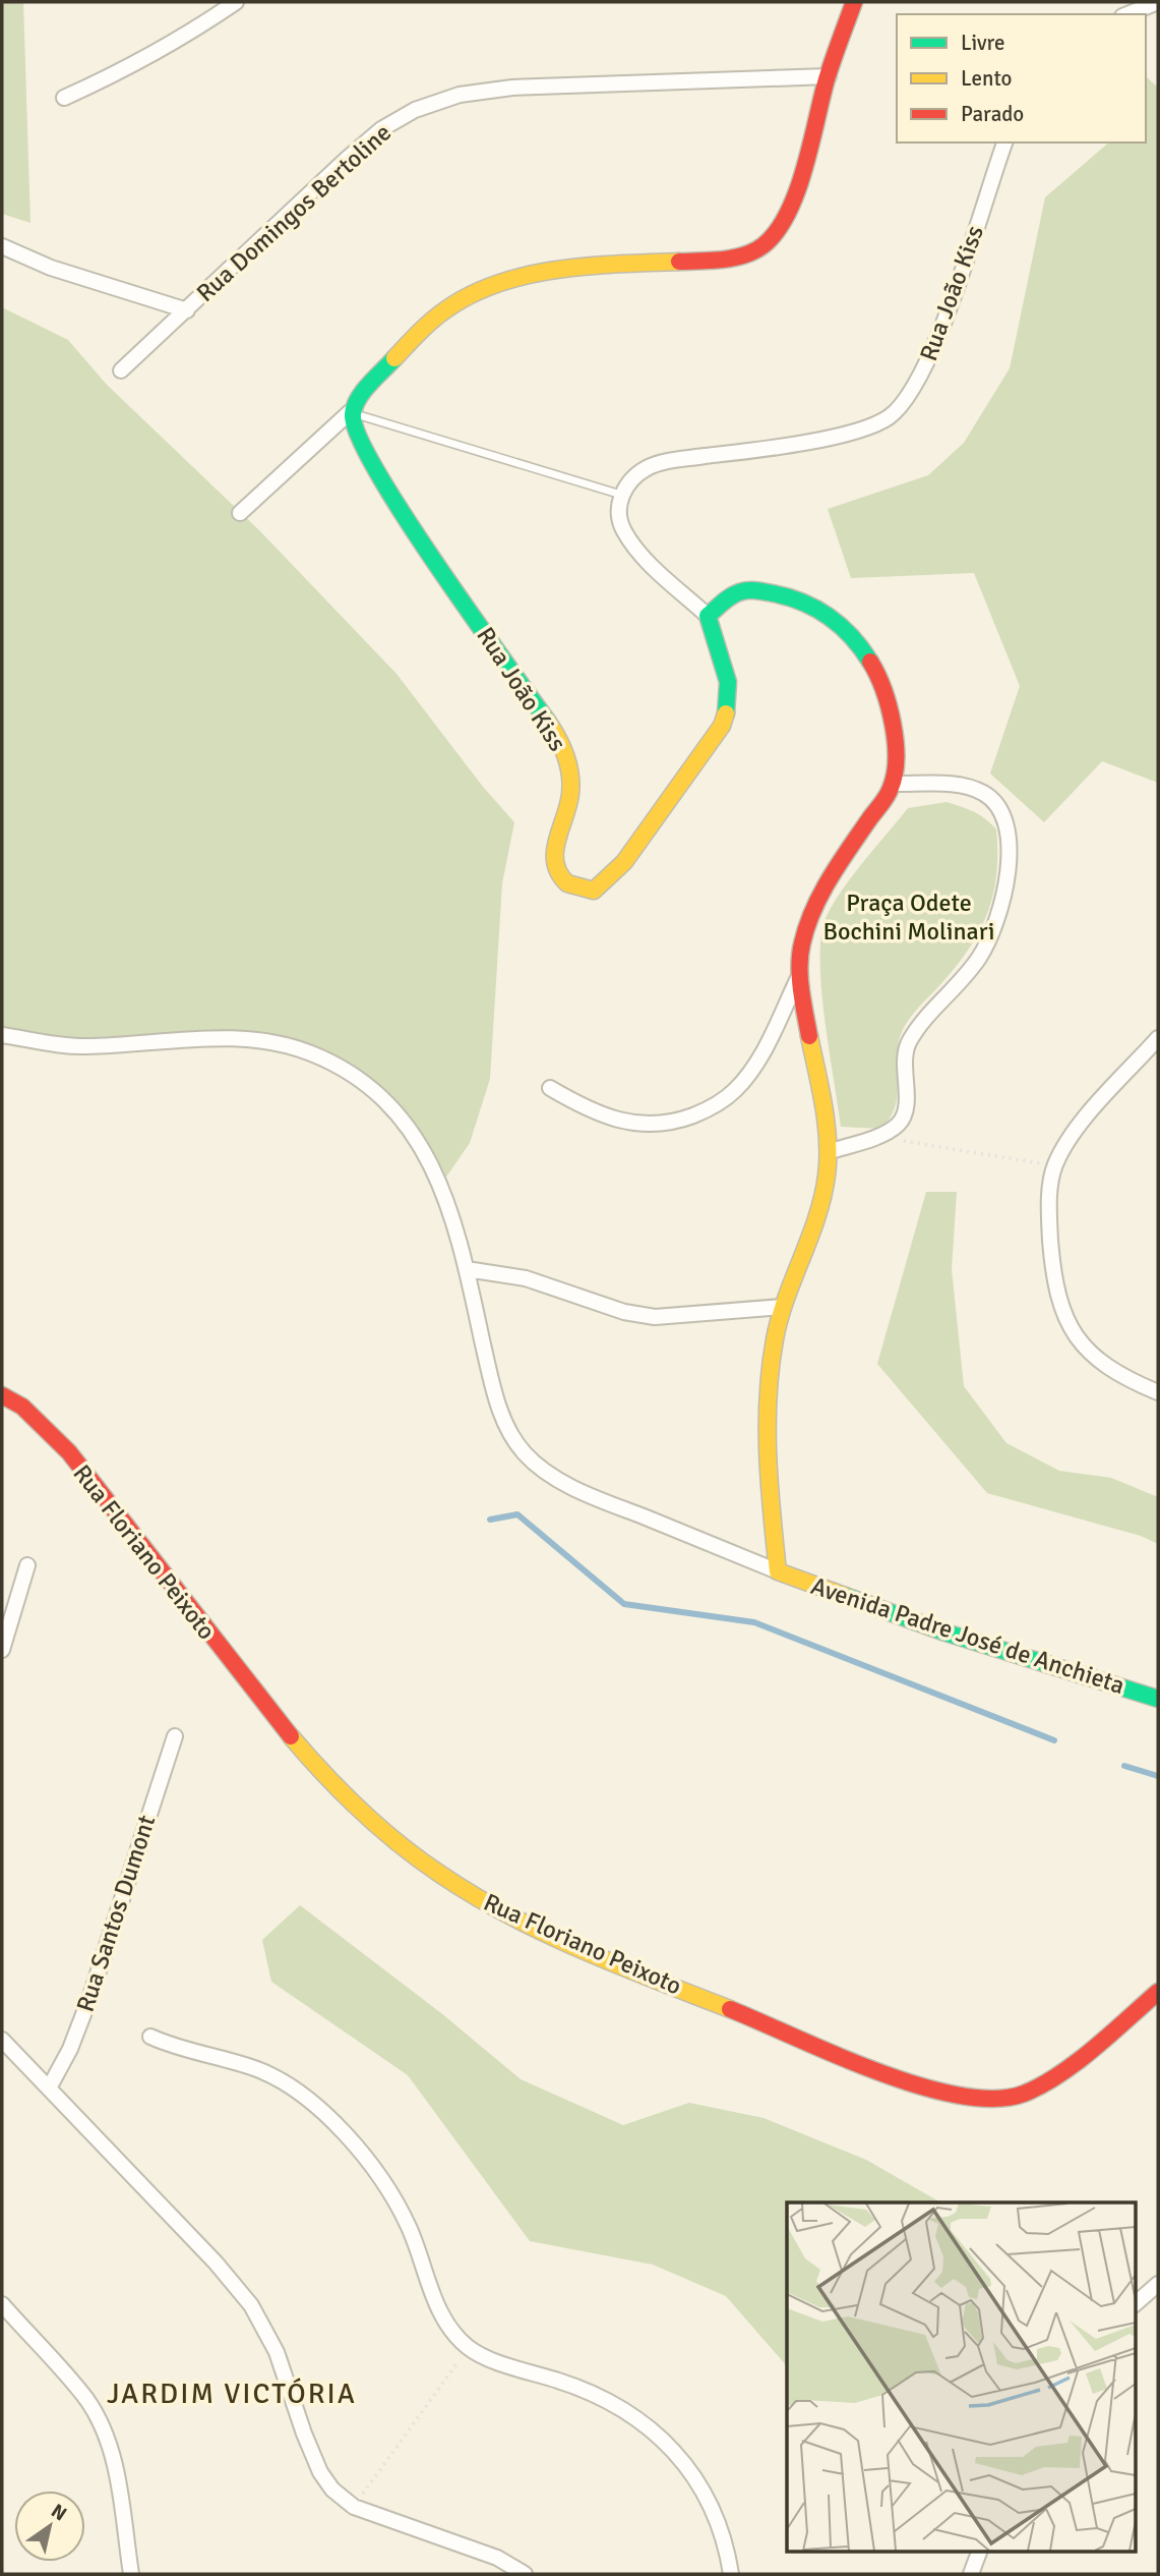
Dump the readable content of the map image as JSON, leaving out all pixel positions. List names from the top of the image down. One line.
{"streets":{"street":["Rua Domingos Bertoline","Rua João Kiss","Rua Floriano Peixoto","Avenida Padre José de Anchieta","Rua Santos Dumont"]},"districts":["JARDIM VICTÓRIA"],"parks":["Praça Odete Bochini Molinari"],"legend":["Livre","Lento","Parado"],"north":"top right"}
